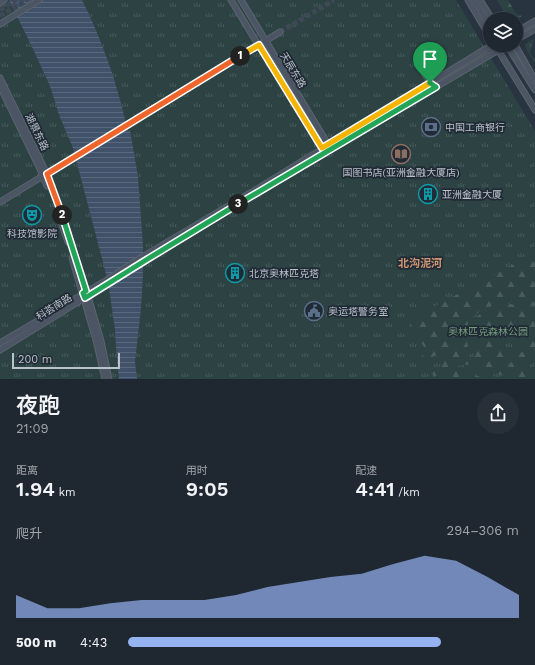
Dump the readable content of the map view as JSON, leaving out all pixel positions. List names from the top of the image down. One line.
{"streets":{"street":["天辰东路","湖景东路","科荟南路"]},"crossings":[["天辰东路","科荟南路"],["湖景东路","科荟南路"]],"districts":["北沟泥河"],"parks":["奥林匹克森林公园"],"places":{"bank":["中国工商银行"],"library":["国图书店(亚洲金融大厦店)"],"building":["亚洲金融大厦","北京奥林匹克塔"],"theatre":["科技馆影院"],"public building":["奥运塔警务室"]},"scale_bar":"200 m","page":{"pins":["1","3","2"],"scale":"200 m","heading":["夜跑","21:09"],"stats":[["距离","1.94 km"],["用时","9:05"],["配速","4:41 /km"]],"chart":["爬升","294–306 m"],"list":[{"name":"500 m","note":"4:43"}]}}
